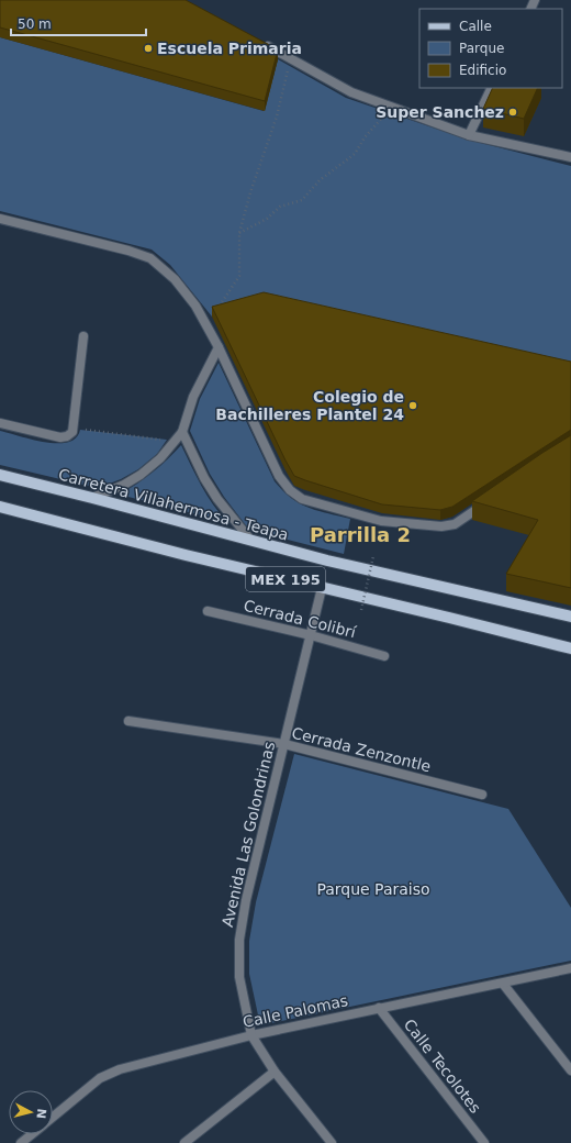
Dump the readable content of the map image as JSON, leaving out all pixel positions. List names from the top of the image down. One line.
{"streets":{"main road":["Carretera Villahermosa - Teapa","MEX 195"],"street":["Cerrada Colibrí","Cerrada Zenzontle","Avenida Las Golondrinas","Calle Palomas","Calle Tecolotes"]},"crossings":[["MEX 195","Avenida Las Golondrinas"],["Cerrada Colibrí","Avenida Las Golondrinas"],["Cerrada Zenzontle","Avenida Las Golondrinas"],["Avenida Las Golondrinas","Calle Palomas"],["Calle Palomas","Calle Tecolotes"]],"districts":["Parrilla 2"],"parks":["Parque Paraiso"],"places":["Escuela Primaria","Super Sanchez","Colegio de Bachilleres Plantel 24"],"legend":["Calle","Parque","Edificio"],"scale_bar":"50 m","north":"right"}
